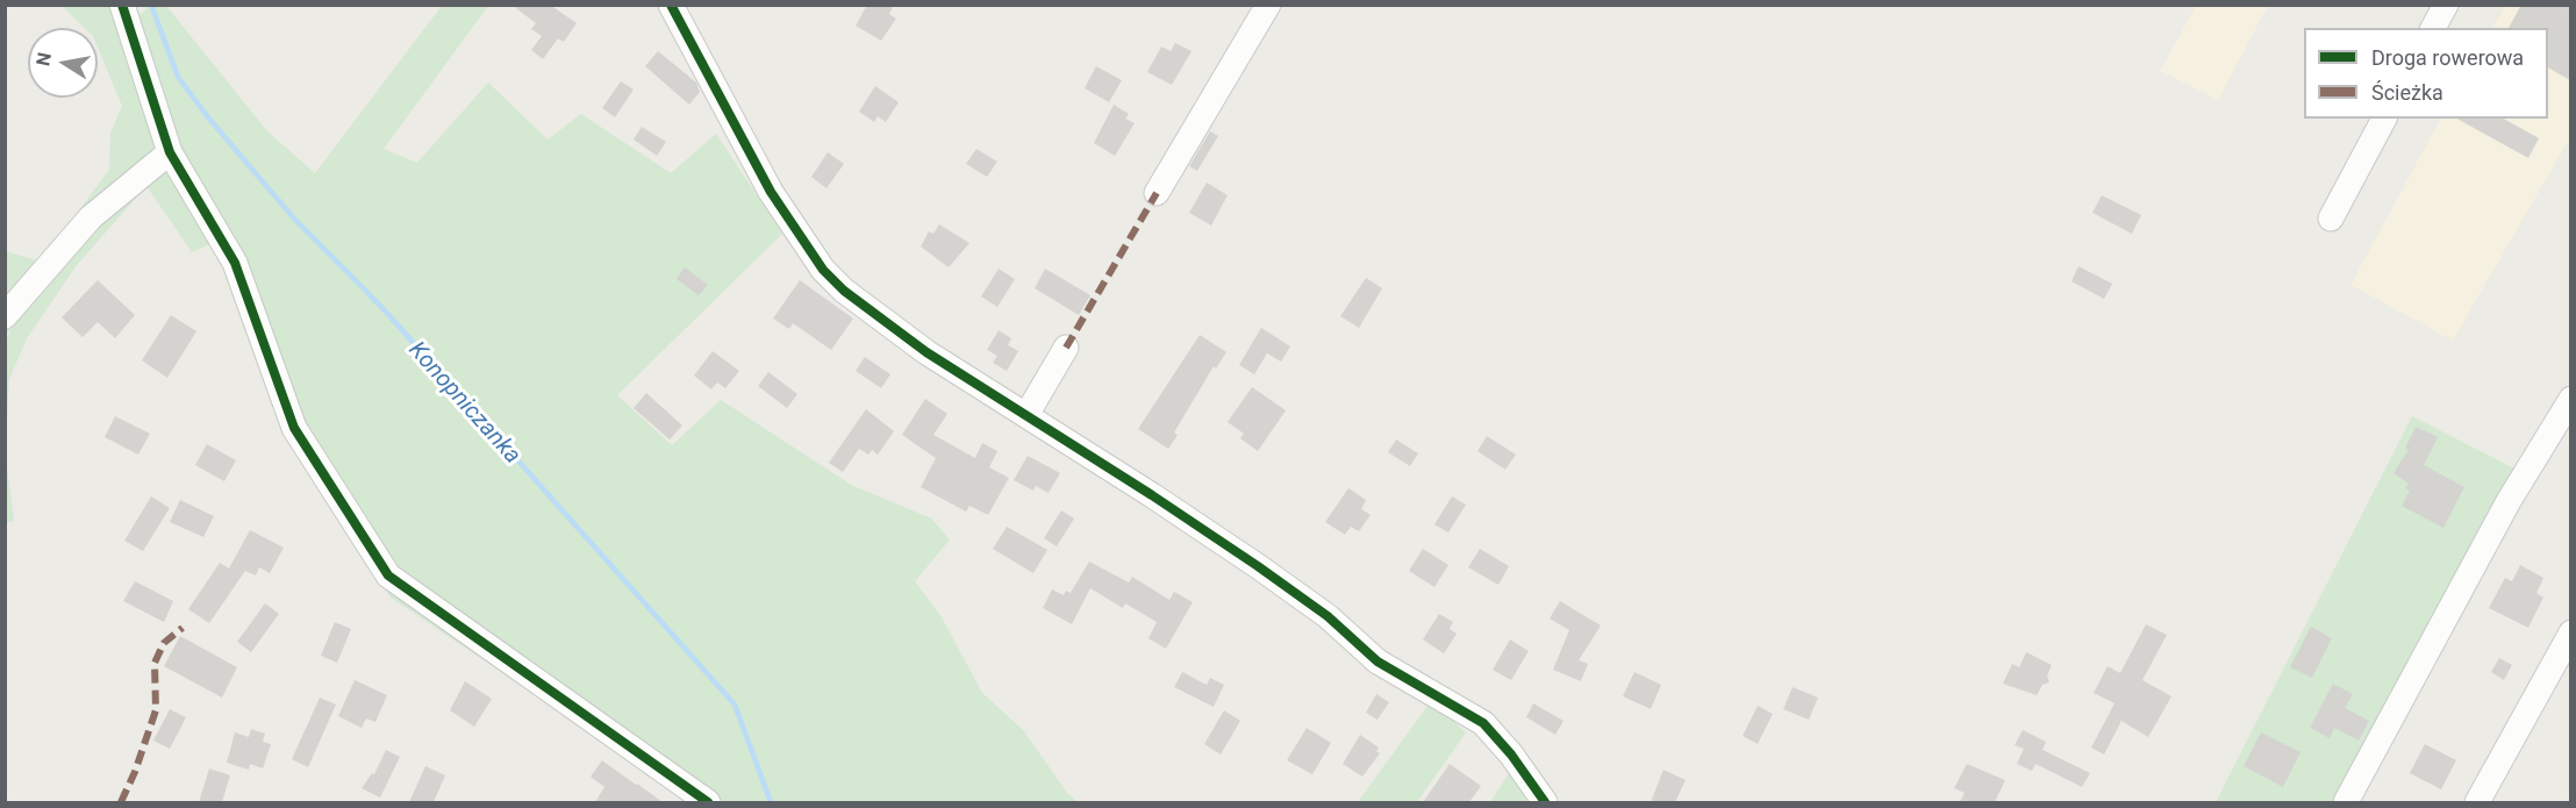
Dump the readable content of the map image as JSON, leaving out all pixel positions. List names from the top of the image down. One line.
{"water":["Konopniczanka"],"legend":["Droga rowerowa","Ścieżka"],"north":"left"}
